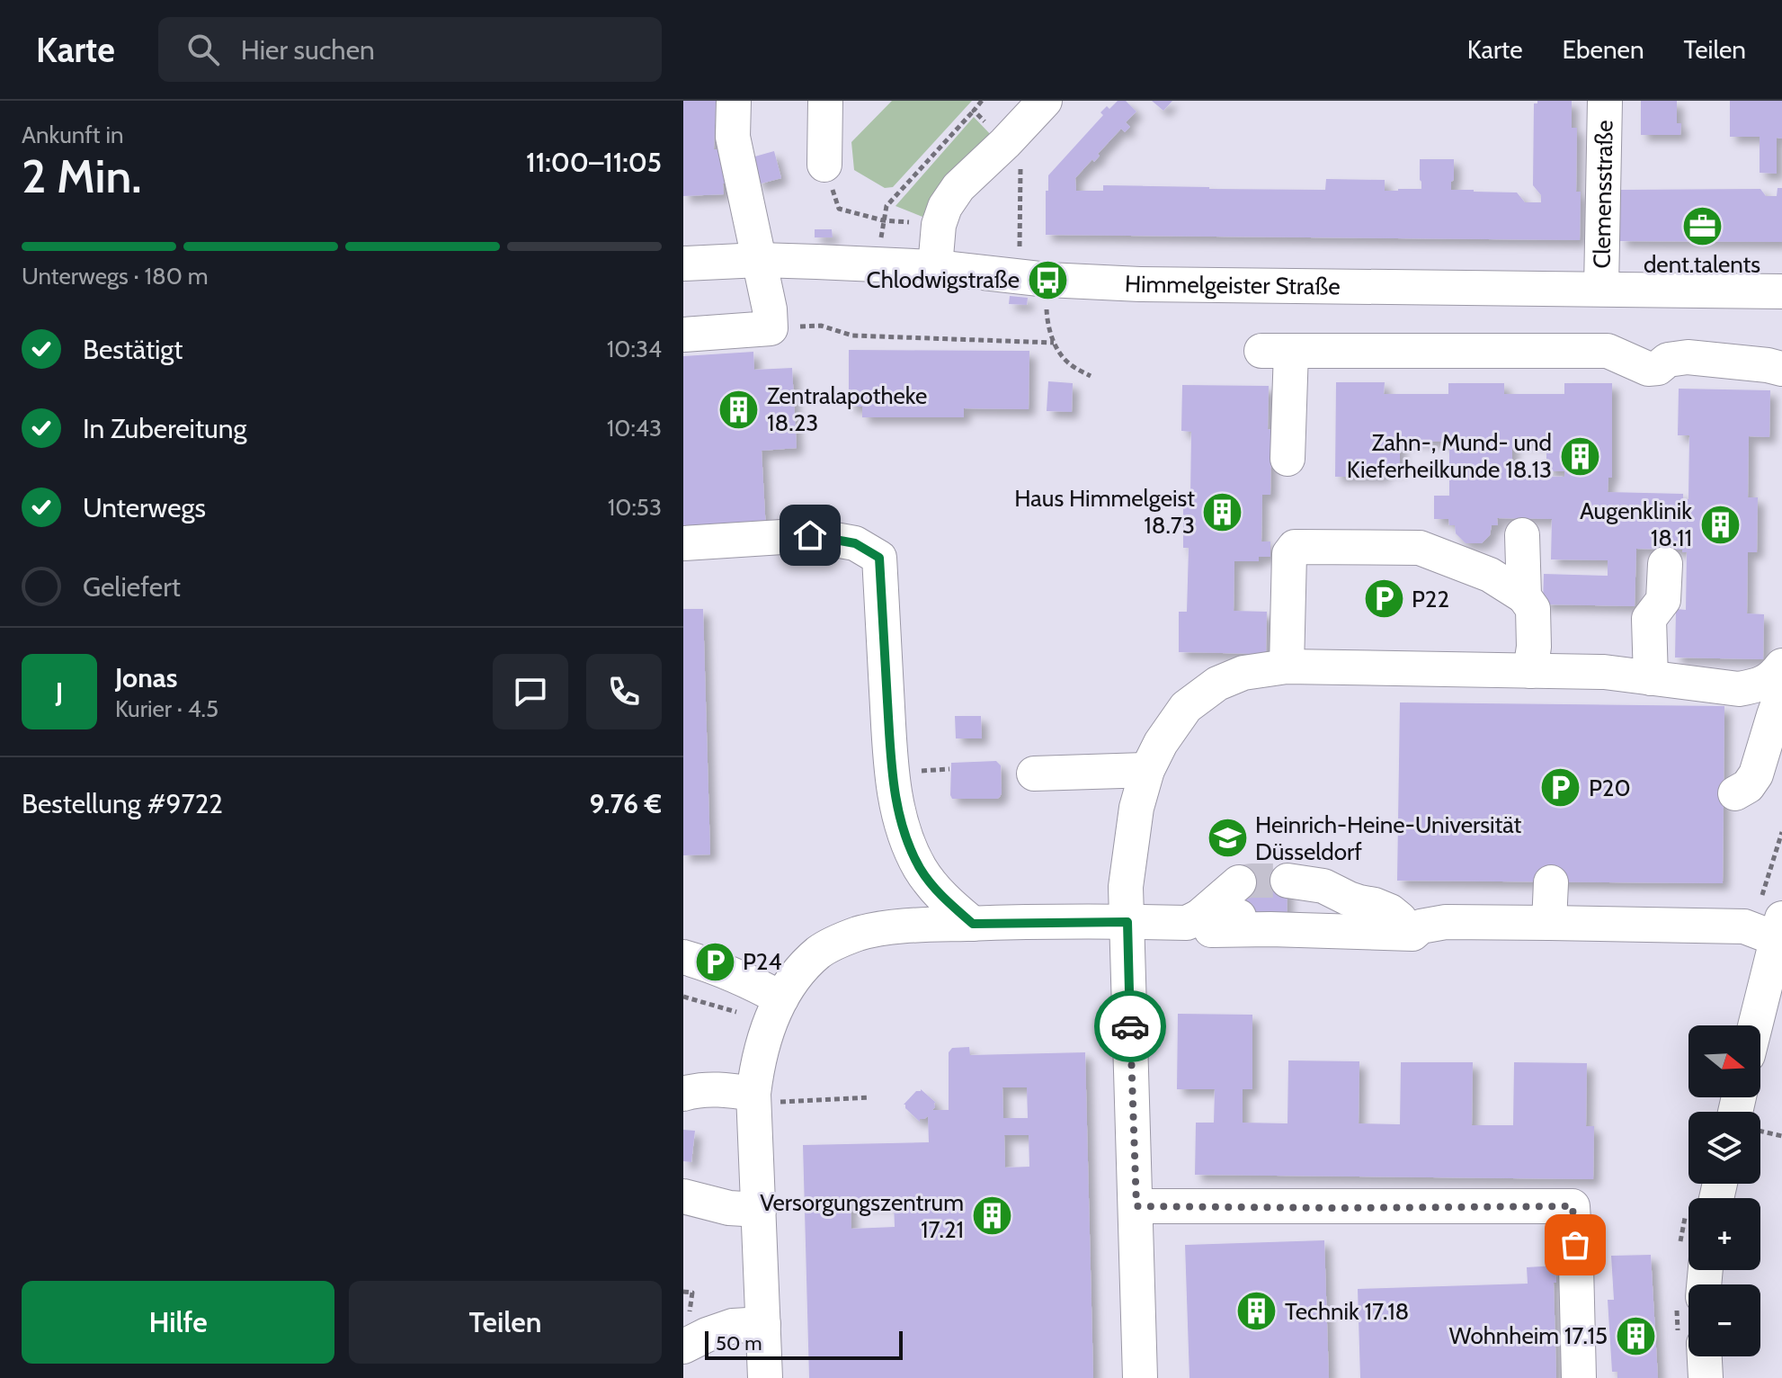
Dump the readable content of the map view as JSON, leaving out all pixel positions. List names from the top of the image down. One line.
{"streets":{"street":["Clemensstraße","Himmelgeister Straße"]},"crossings":[["Clemensstraße","Himmelgeister Straße"]],"places":{"office":["dent.talents"],"bus stop":["Chlodwigstraße"],"building":["Zentralapotheke 18.23","Zahn-, Mund- und Kieferheilkunde 18.13","Haus Himmelgeist 18.73","Augenklinik 18.11","Versorgungszentrum 17.21","Technik 17.18","Wohnheim 17.15"],"parking":["P22","P20","P24"],"school or university":["Heinrich-Heine-Universität Düsseldorf"]},"scale_bar":"50 m","north":"right","page":{"header":"Karte","search":"Hier suchen","nav":["Karte","Ebenen","Teilen"],"heading":["2 Min.","Ankunft in","11:00–11:05"],"panel":["Jonas","Kurier · 4.5","Bestellung #9722","9.76 €"],"bar":"Unterwegs · 180 m","list":[["Bestätigt","10:34"],["In Zubereitung","10:43"],["Unterwegs","10:53"],"Geliefert"],"round":"J","map_buttons":["+","−"],"buttons":["Hilfe","Teilen"],"scale":"50 m"}}
